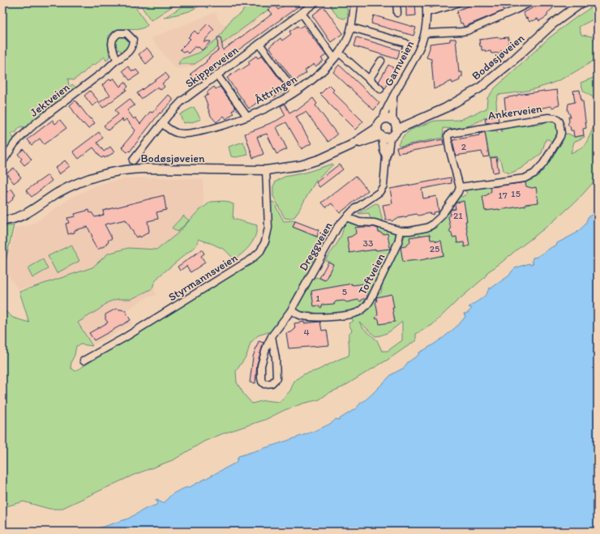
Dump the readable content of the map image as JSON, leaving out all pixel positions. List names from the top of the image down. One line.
{"streets":{"street":["Bodøsjøveien","Garnveien","Skipperveien","Åttringen","Jektveien","Ankerveien","Dreggveien","Toftveien","Styrmannsveien"]},"crossings":[["Bodøsjøveien","Garnveien"],["Bodøsjøveien","Dreggveien"],["Bodøsjøveien","Styrmannsveien"],["Garnveien","Dreggveien"],["Skipperveien","Åttringen"],["Dreggveien","Toftveien"]],"house_numbers":["2","15","17","21","33","25","5","1","4"]}
